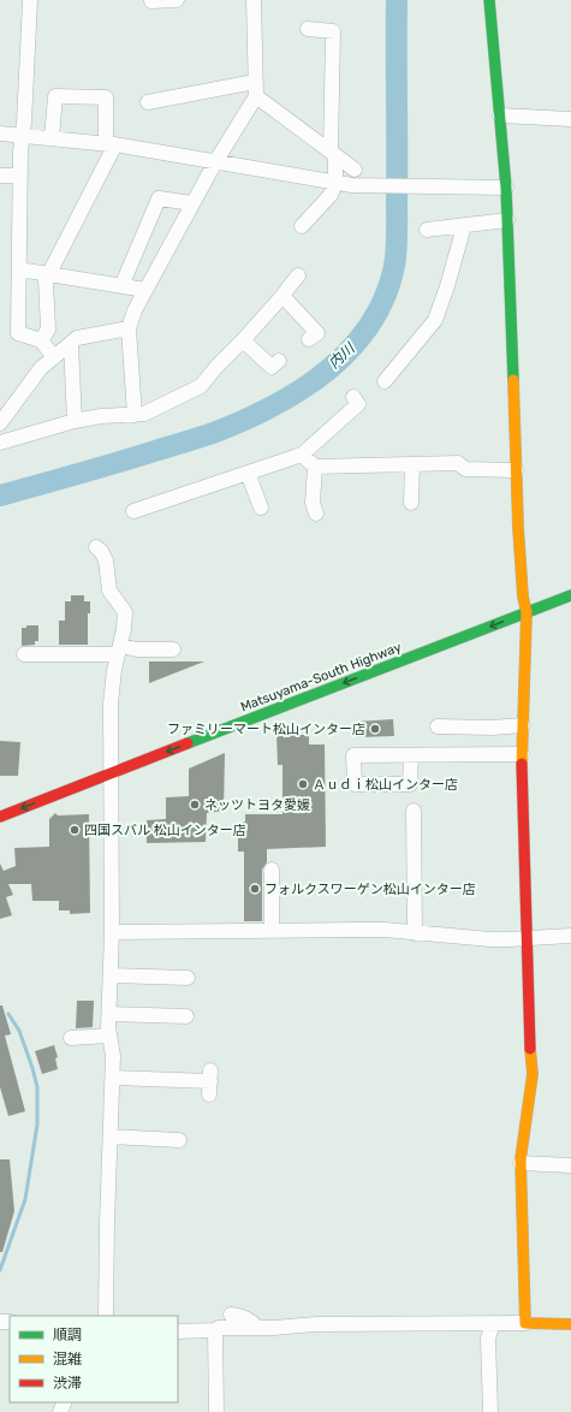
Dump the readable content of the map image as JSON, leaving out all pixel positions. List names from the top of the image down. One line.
{"streets":{"main road":["Matsuyama-South Highway"]},"one_way":["Matsuyama-South Highway"],"water":["内川"],"places":["ファミリーマート松山インター店","Ａｕｄｉ松山インター店","ネッツトヨタ愛媛","四国スバル 松山インター店","フォルクスワーゲン松山インター店"],"legend":["順調","混雑","渋滞"]}
